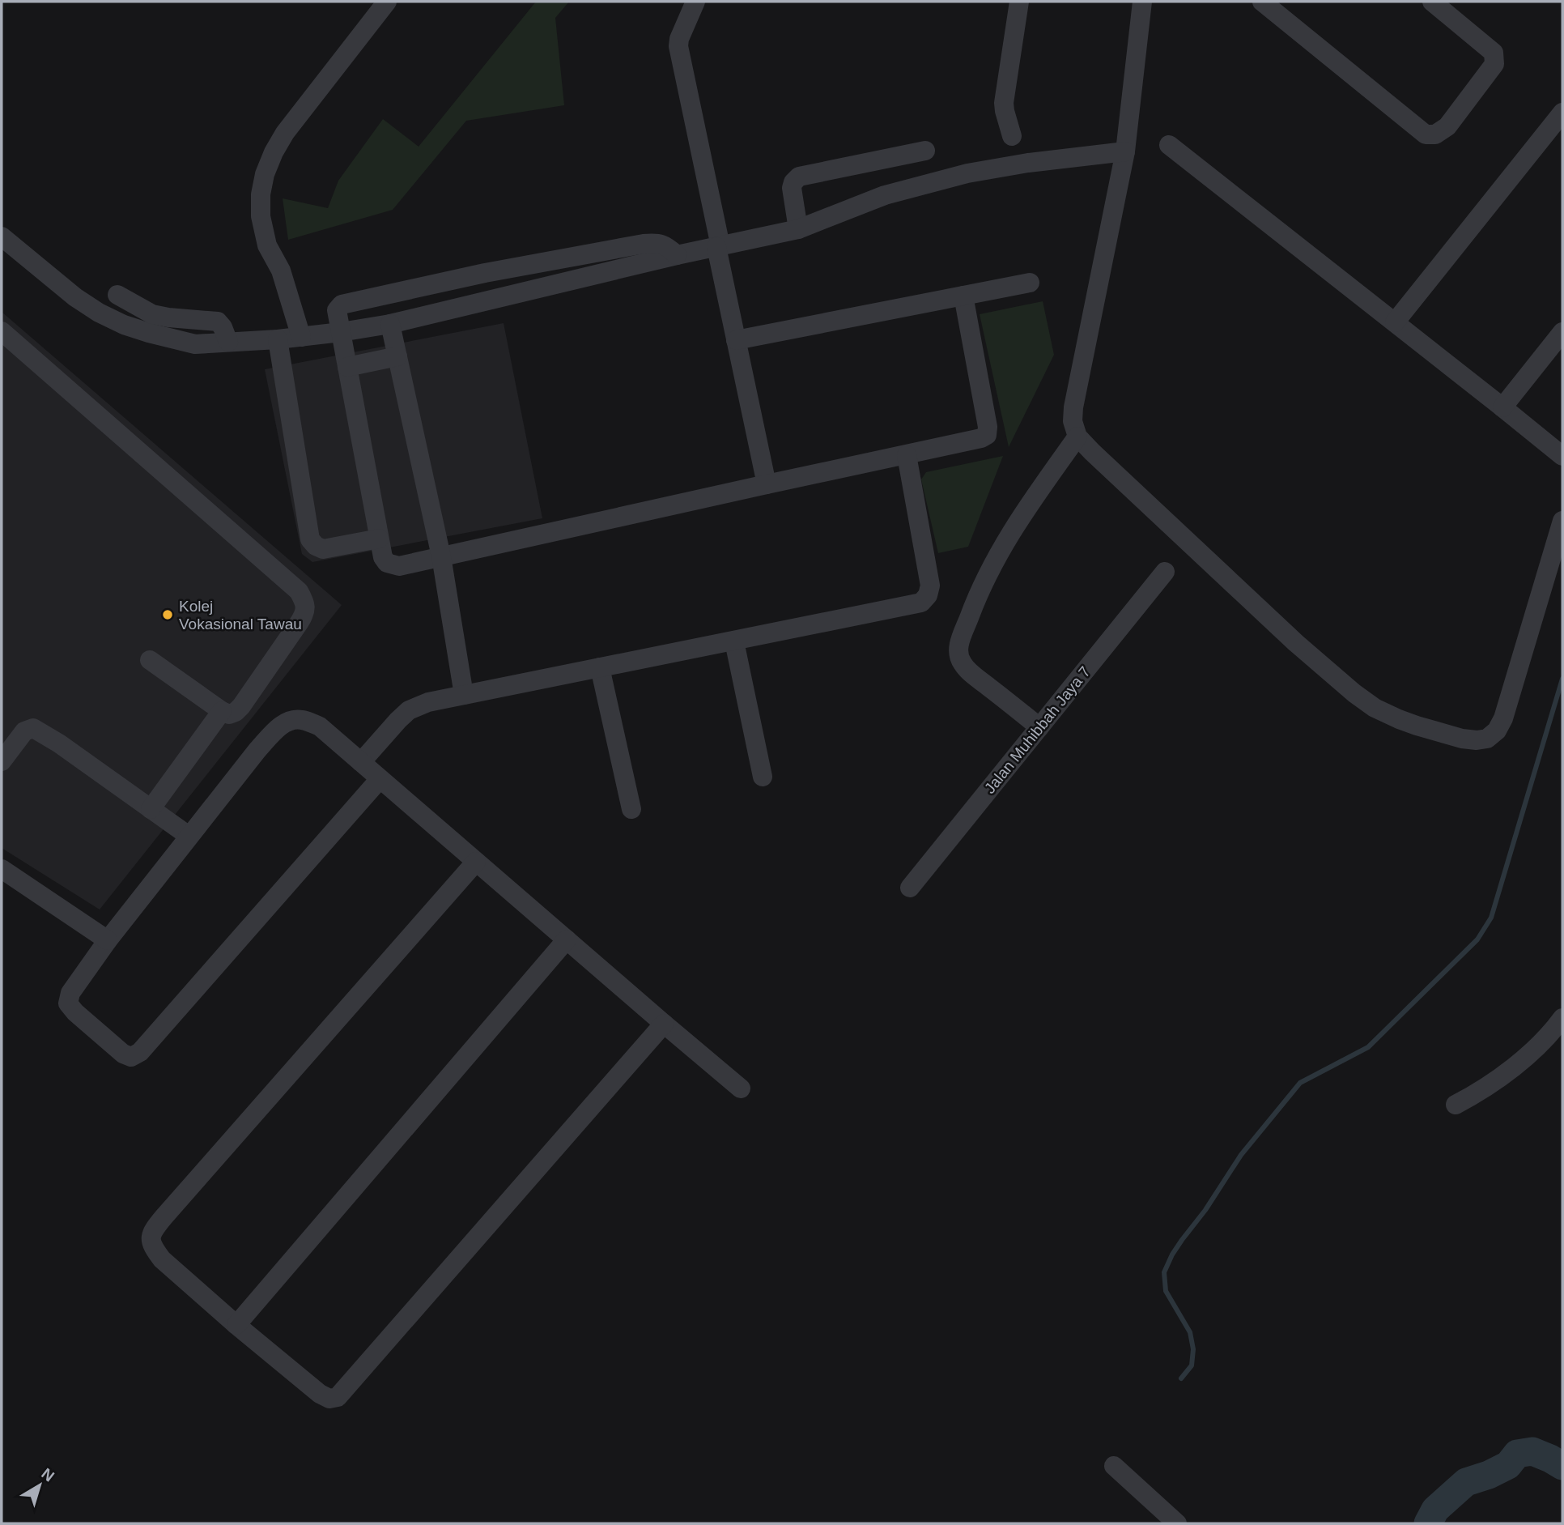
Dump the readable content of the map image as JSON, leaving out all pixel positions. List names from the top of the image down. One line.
{"streets":{"street":["Jalan Muhibbah Jaya 7"]},"places":["Kolej Vokasional Tawau"],"north":"top right"}
